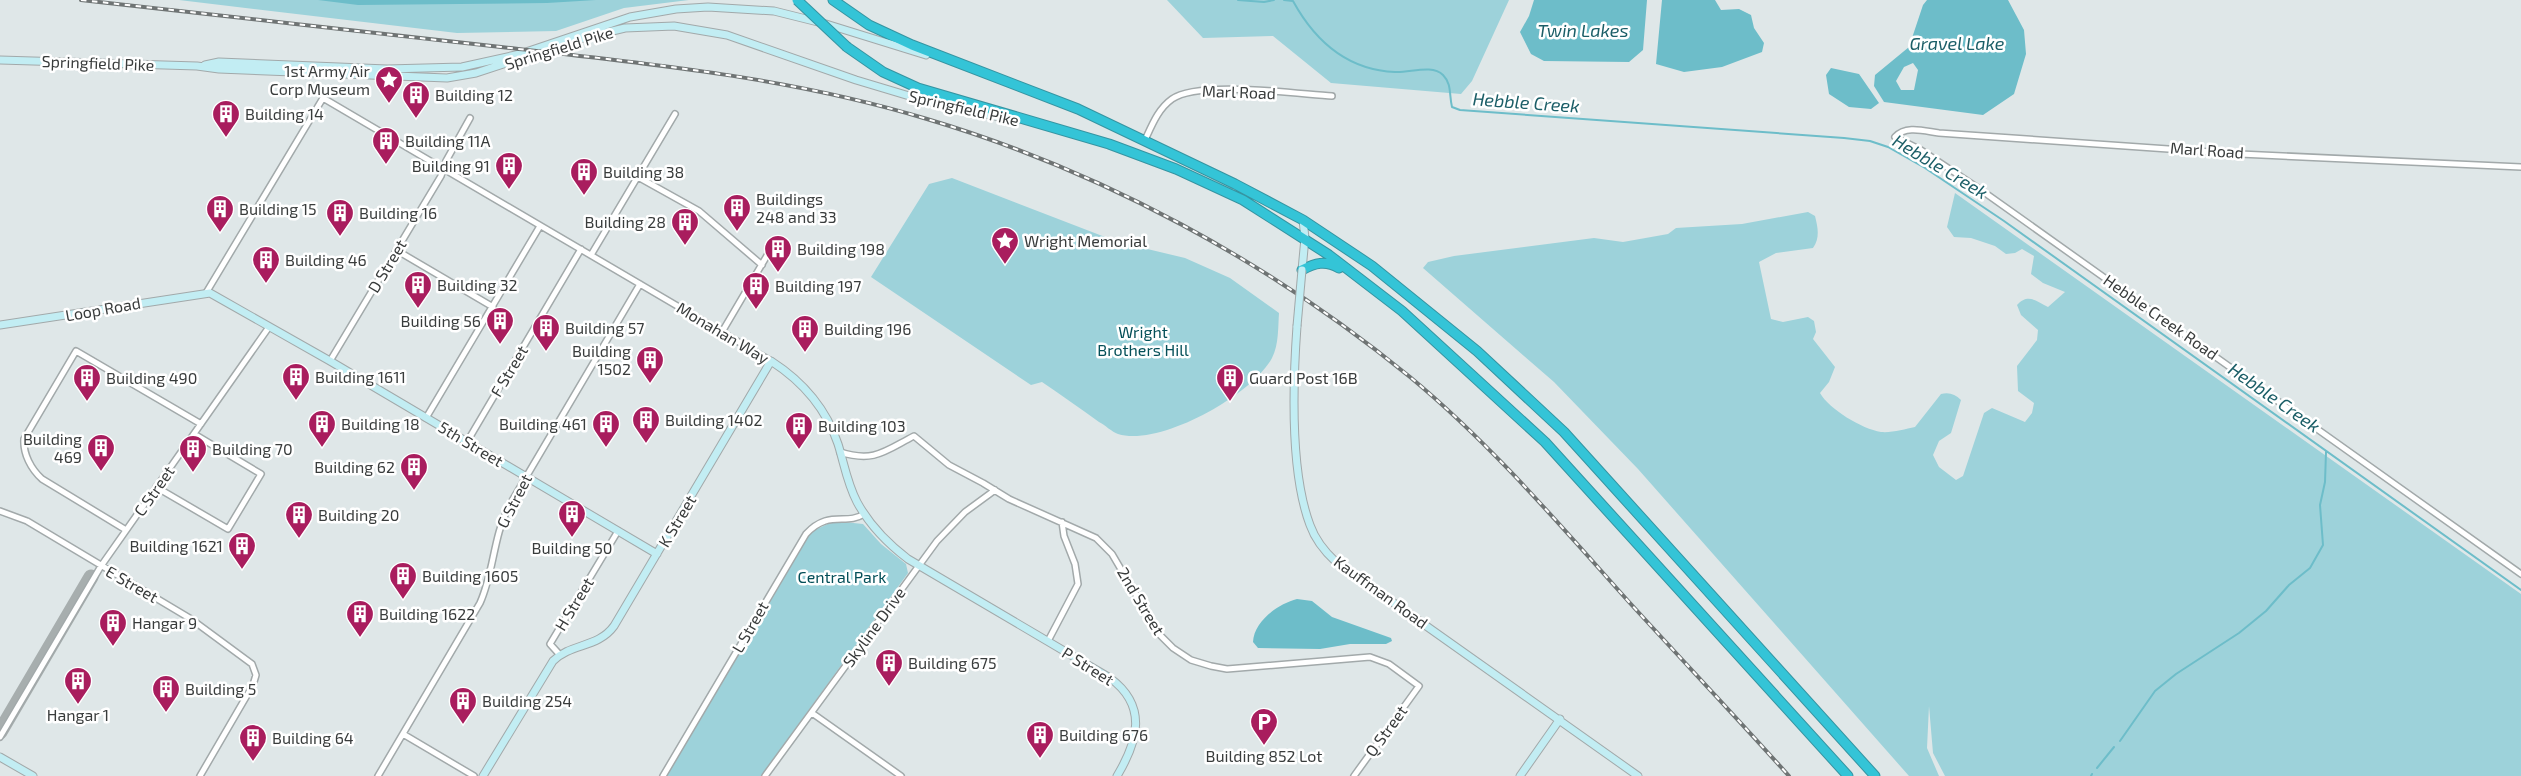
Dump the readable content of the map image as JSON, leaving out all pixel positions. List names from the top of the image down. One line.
{"streets":{"main road":["Springfield Pike","Loop Road","Monahan Way","5th Street","K Street","Kauffman Road","H Street","P Street"],"street":["Marl Road","D Street","Hebble Creek Road","F Street","C Street","G Street","E Street","2nd Street","L Street","Skyline Drive","Q Street"]},"crossings":[["Marl Road","Hebble Creek Road"],["D Street","Monahan Way"],["D Street","5th Street"],["Loop Road","Monahan Way"],["Loop Road","5th Street"],["Monahan Way","F Street"],["Monahan Way","5th Street"],["Monahan Way","G Street"],["Monahan Way","K Street"],["Monahan Way","2nd Street"],["Monahan Way","L Street"],["Monahan Way","Skyline Drive"],["Monahan Way","P Street"],["F Street","5th Street"],["5th Street","C Street"],["5th Street","G Street"],["5th Street","K Street"],["5th Street","H Street"],["C Street","E Street"],["K Street","H Street"],["2nd Street","Skyline Drive"],["2nd Street","Q Street"]],"water":["Twin Lakes","Gravel Lake","Hebble Creek"],"parks":["Wright Brothers Hill","Central Park"],"places":{"place":["1st Army Air Corp Museum","Wright Memorial"],"building":["Building 12","Building 14","Building 11A","Building 91","Building 38","Buildings 248 and 33","Building 15","Building 16","Building 28","Building 198","Building 46","Building 32","Building 197","Building 56","Building 57","Building 196","Building 1502","Building 1611","Building 490","Guard Post 16B","Building 1402","Building 18","Building 461","Building 103","Building 469","Building 70","Building 62","Building 50","Building 20","Building 1621","Building 1605","Building 1622","Hangar 9","Building 675","Hangar 1","Building 5","Building 254","Building 676","Building 64"],"parking":["Building 852 Lot"]}}
